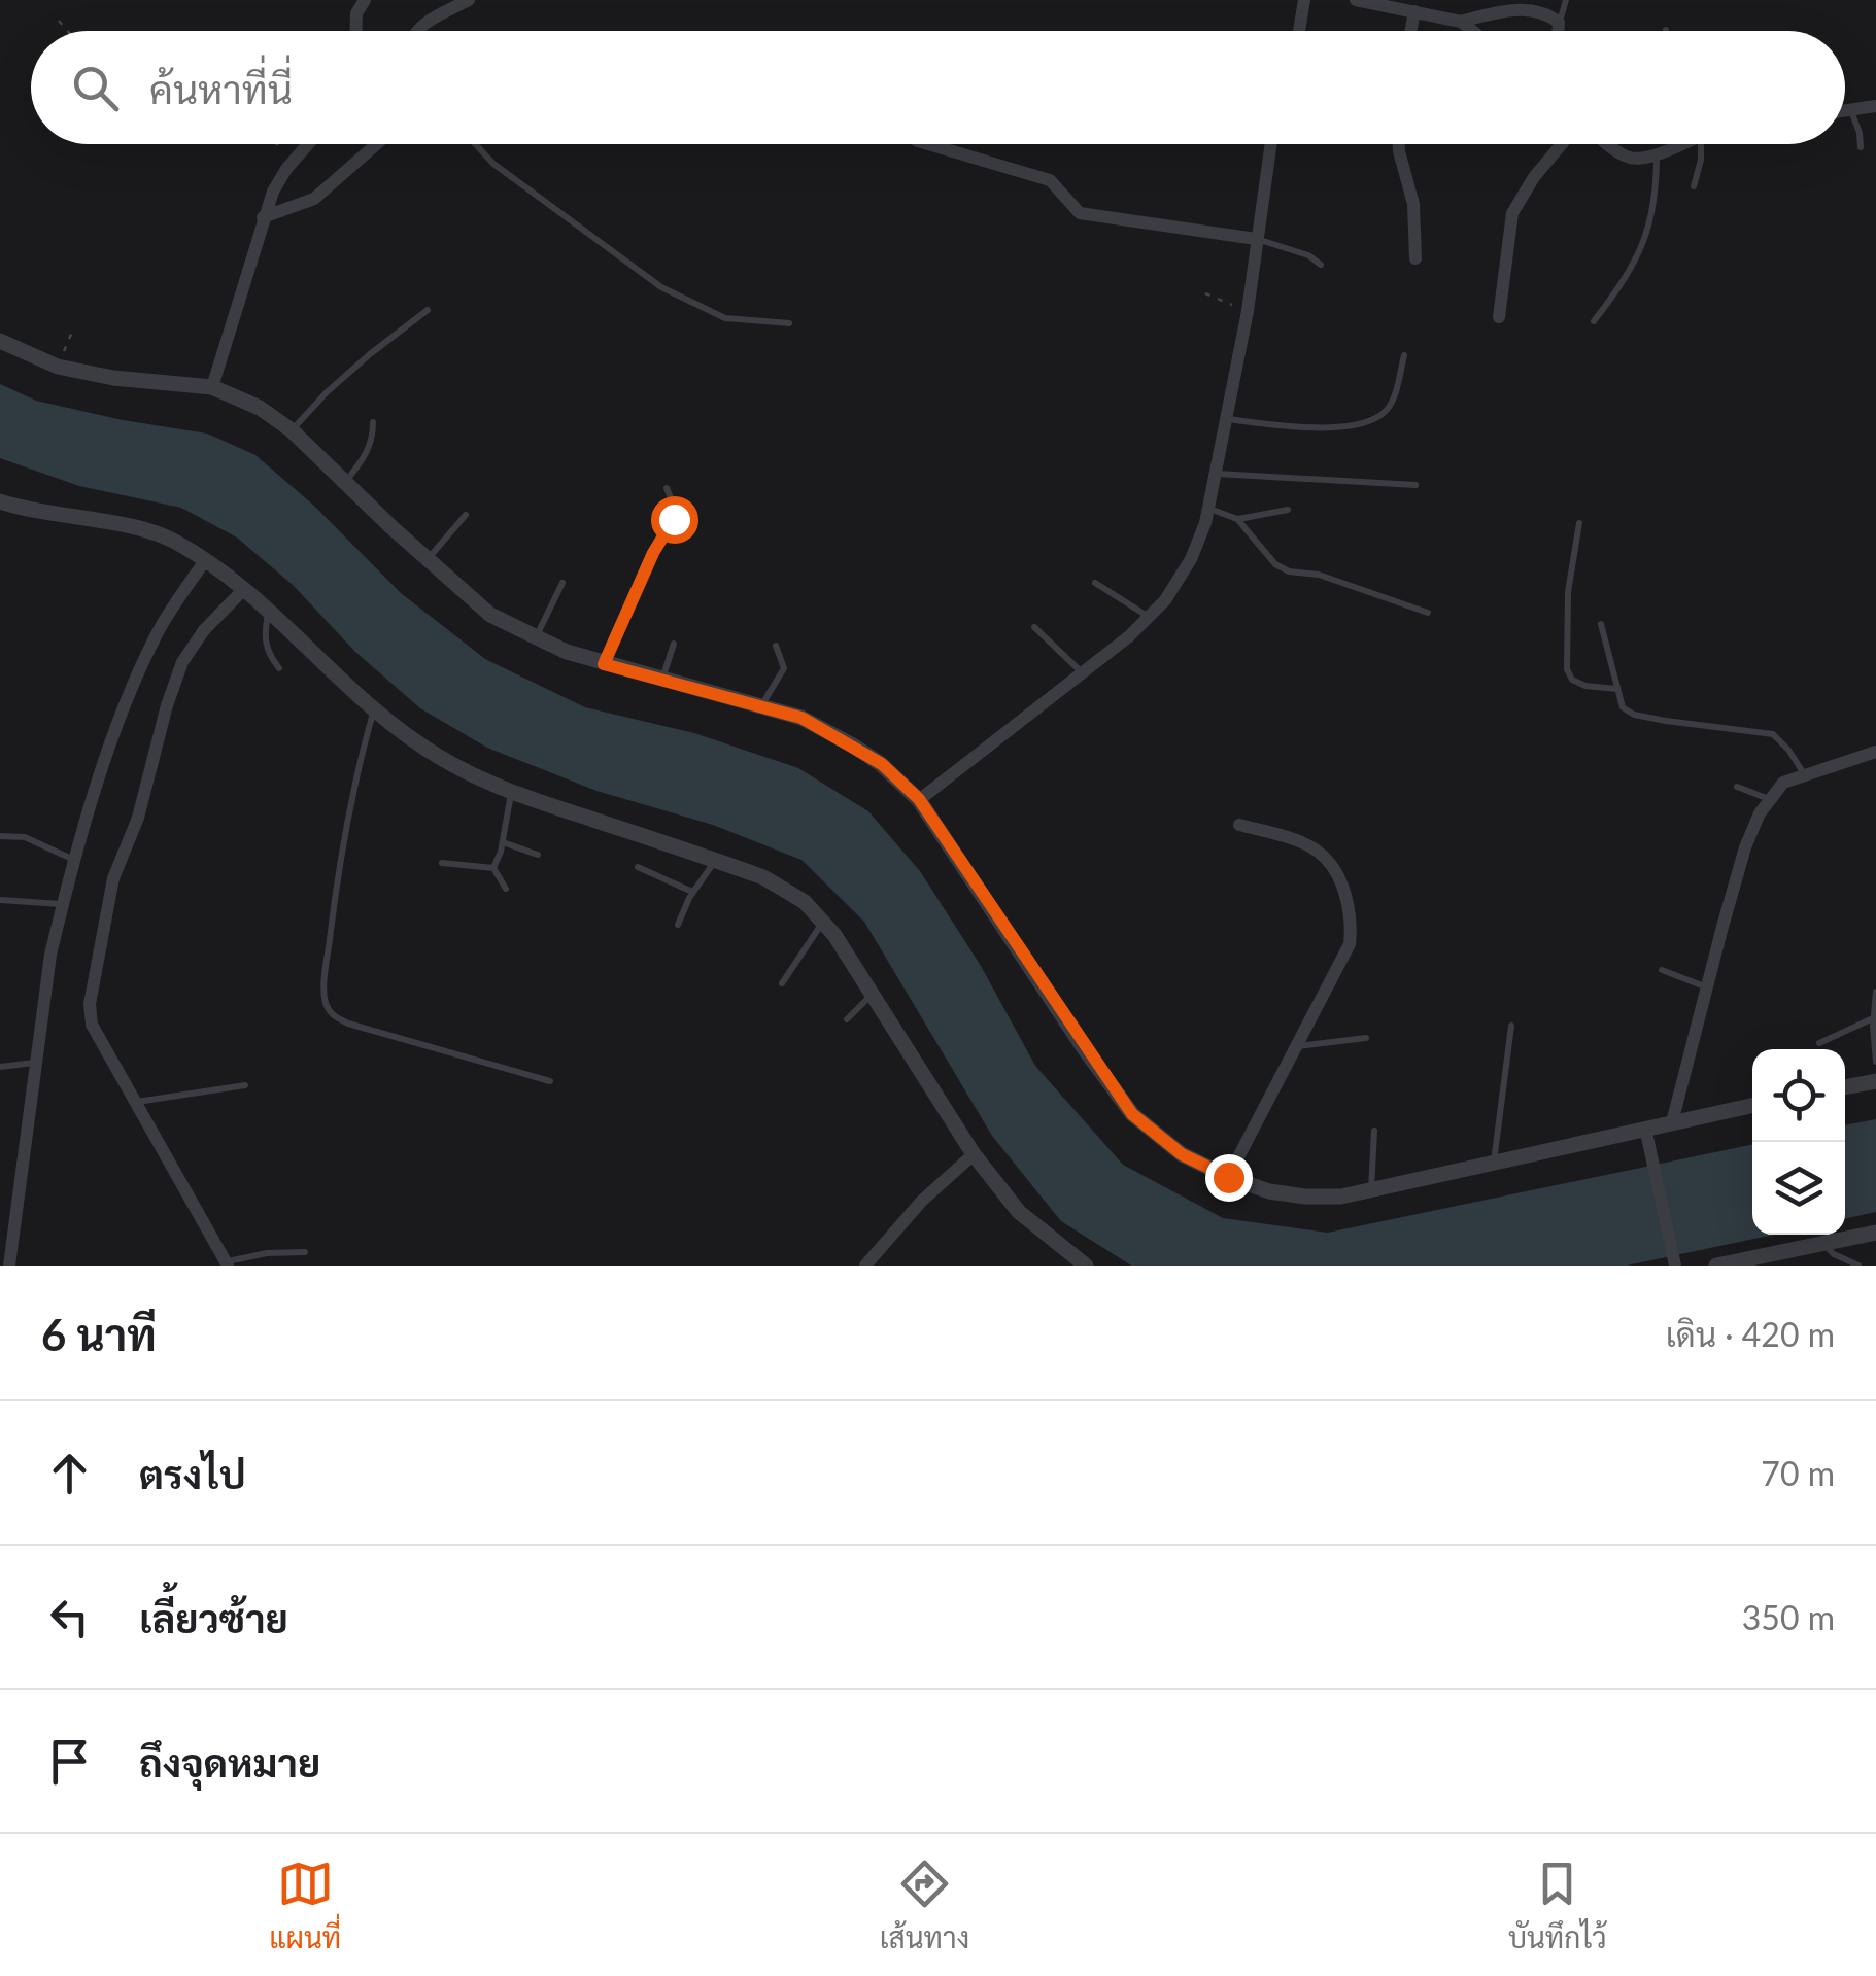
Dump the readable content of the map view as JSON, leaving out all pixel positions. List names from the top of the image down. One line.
{"page":{"search":"ค้นหาที่นี่","heading":["6 นาที","เดิน · 420 m"],"list":[["ตรงไป","70 m"],["เลี้ยวซ้าย","350 m"],"ถึงจุดหมาย"],"nav":["แผนที่","เส้นทาง","บันทึกไว้"]}}
